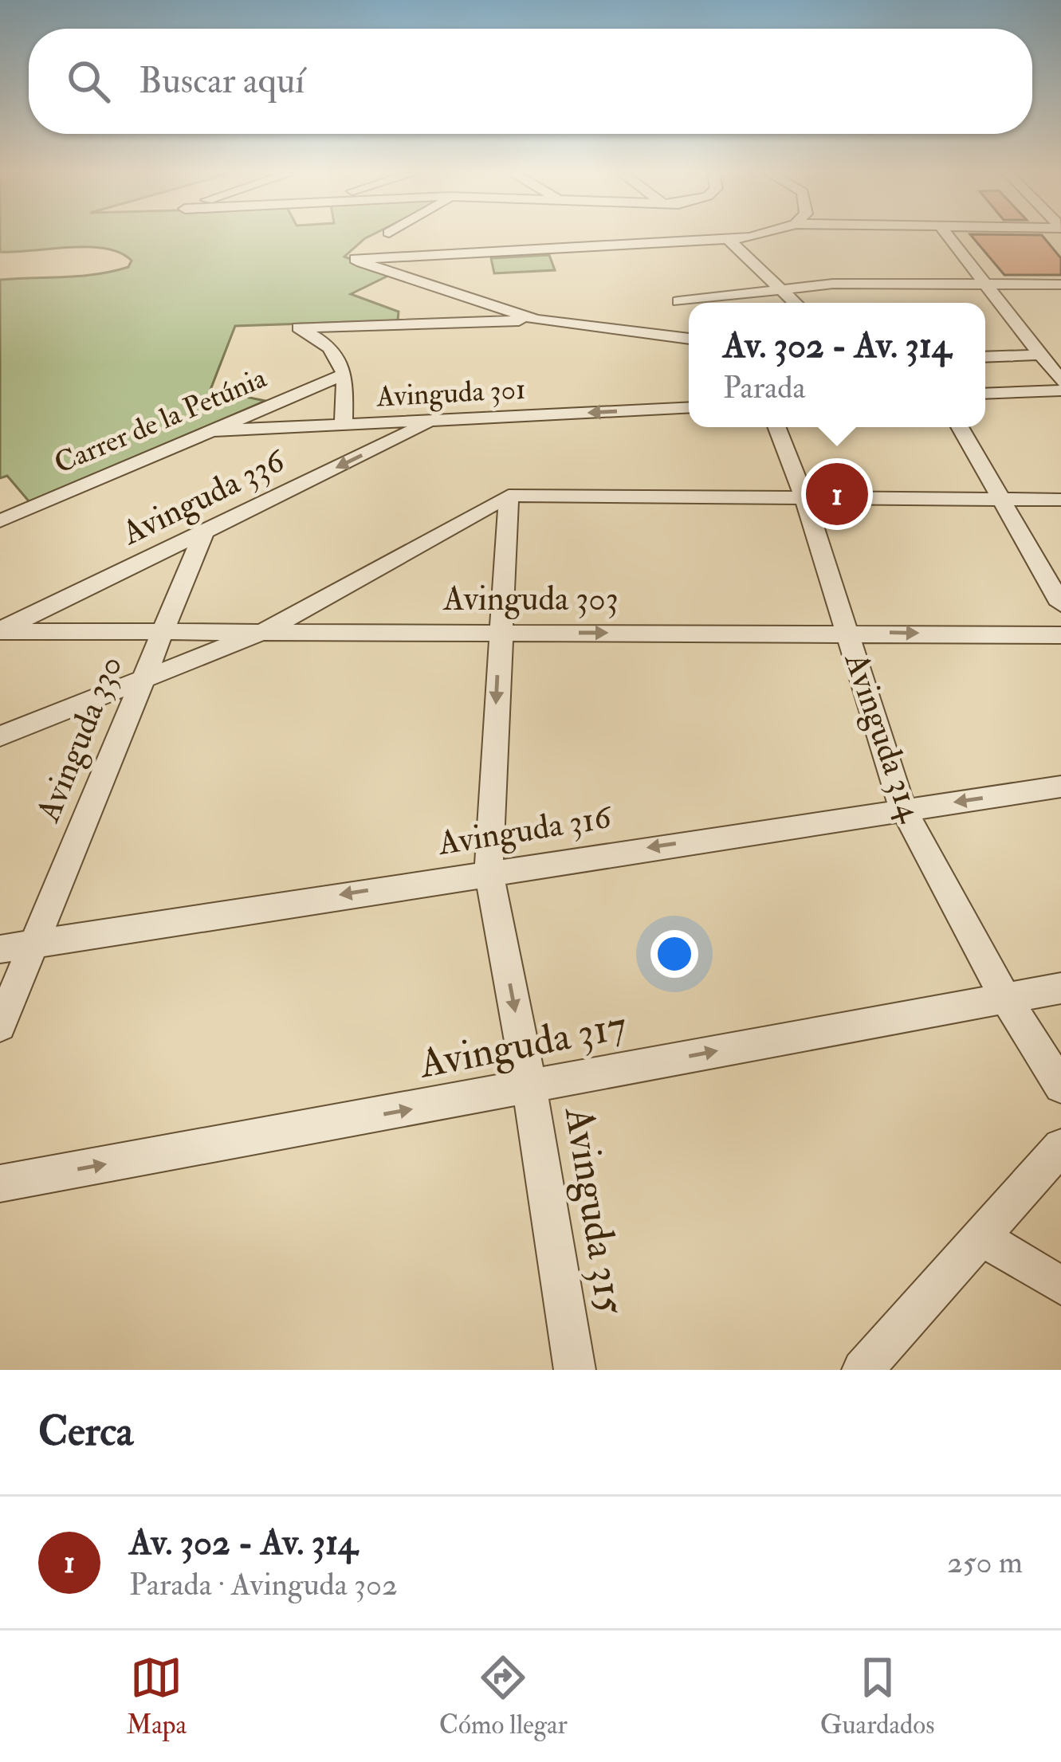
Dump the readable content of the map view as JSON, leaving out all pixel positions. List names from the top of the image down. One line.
{"streets":{"street":["Avinguda 301","Carrer de la Petúnia","Avinguda 336","Avinguda 303","Avinguda 314","Avinguda 330","Avinguda 316","Avinguda 317","Avinguda 315"]},"crossings":[["Avinguda 301","Carrer de la Petúnia"],["Avinguda 301","Avinguda 336"],["Avinguda 336","Avinguda 303"],["Avinguda 336","Avinguda 330"],["Avinguda 303","Avinguda 314"],["Avinguda 303","Avinguda 330"],["Avinguda 303","Avinguda 315"],["Avinguda 314","Avinguda 316"],["Avinguda 314","Avinguda 317"],["Avinguda 330","Avinguda 316"],["Avinguda 316","Avinguda 315"],["Avinguda 317","Avinguda 315"]],"one_way":["Avinguda 316","Avinguda 317","Avinguda 315"],"page":{"search":"Buscar aquí","popup":["Av. 302 - Av. 314","Parada"],"pins":"1","heading":"Cerca","list":[{"mark":"1","name":"Av. 302 - Av. 314","note":"Parada · Avinguda 302","value":"250 m"}],"nav":["Mapa","Cómo llegar","Guardados"]}}
